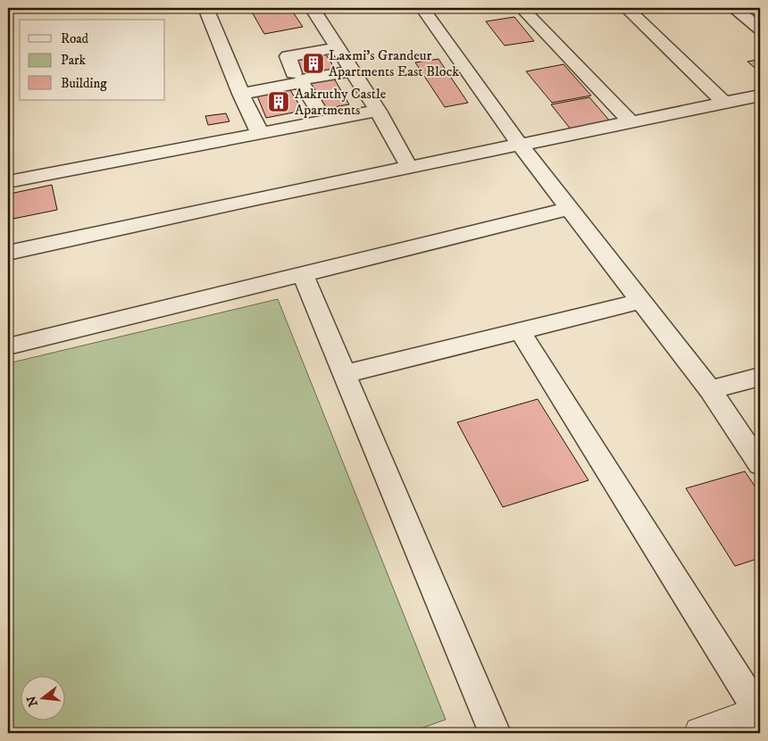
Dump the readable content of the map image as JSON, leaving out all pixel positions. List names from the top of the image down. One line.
{"places":{"building":["Laxmi's Grandeur Apartments East Block","Aakruthy Castle Apartments"]},"legend":["Road","Park","Building"],"north":"left"}
